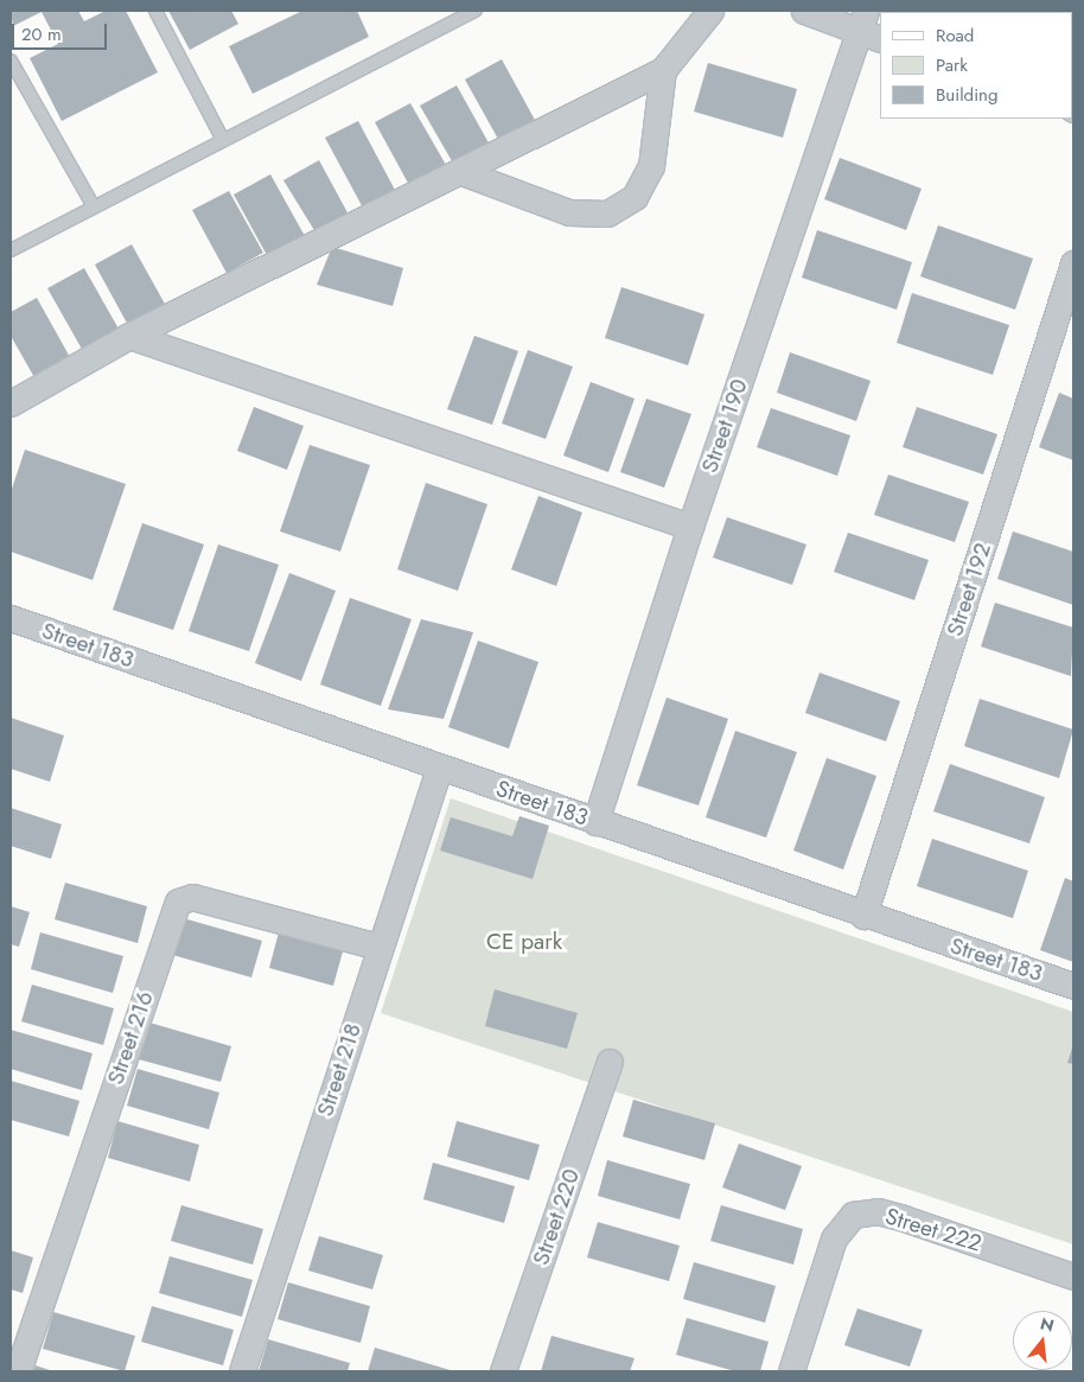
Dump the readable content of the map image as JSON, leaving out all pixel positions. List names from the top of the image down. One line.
{"streets":{"street":["Street 190","Street 192","Street 183","Street 216","Street 218","Street 220","Street 222"]},"crossings":[["Street 190","Street 183"],["Street 192","Street 183"],["Street 183","Street 218"],["Street 216","Street 218"]],"parks":["CE park"],"legend":["Road","Park","Building"],"scale_bar":"20 m","north":"top"}
